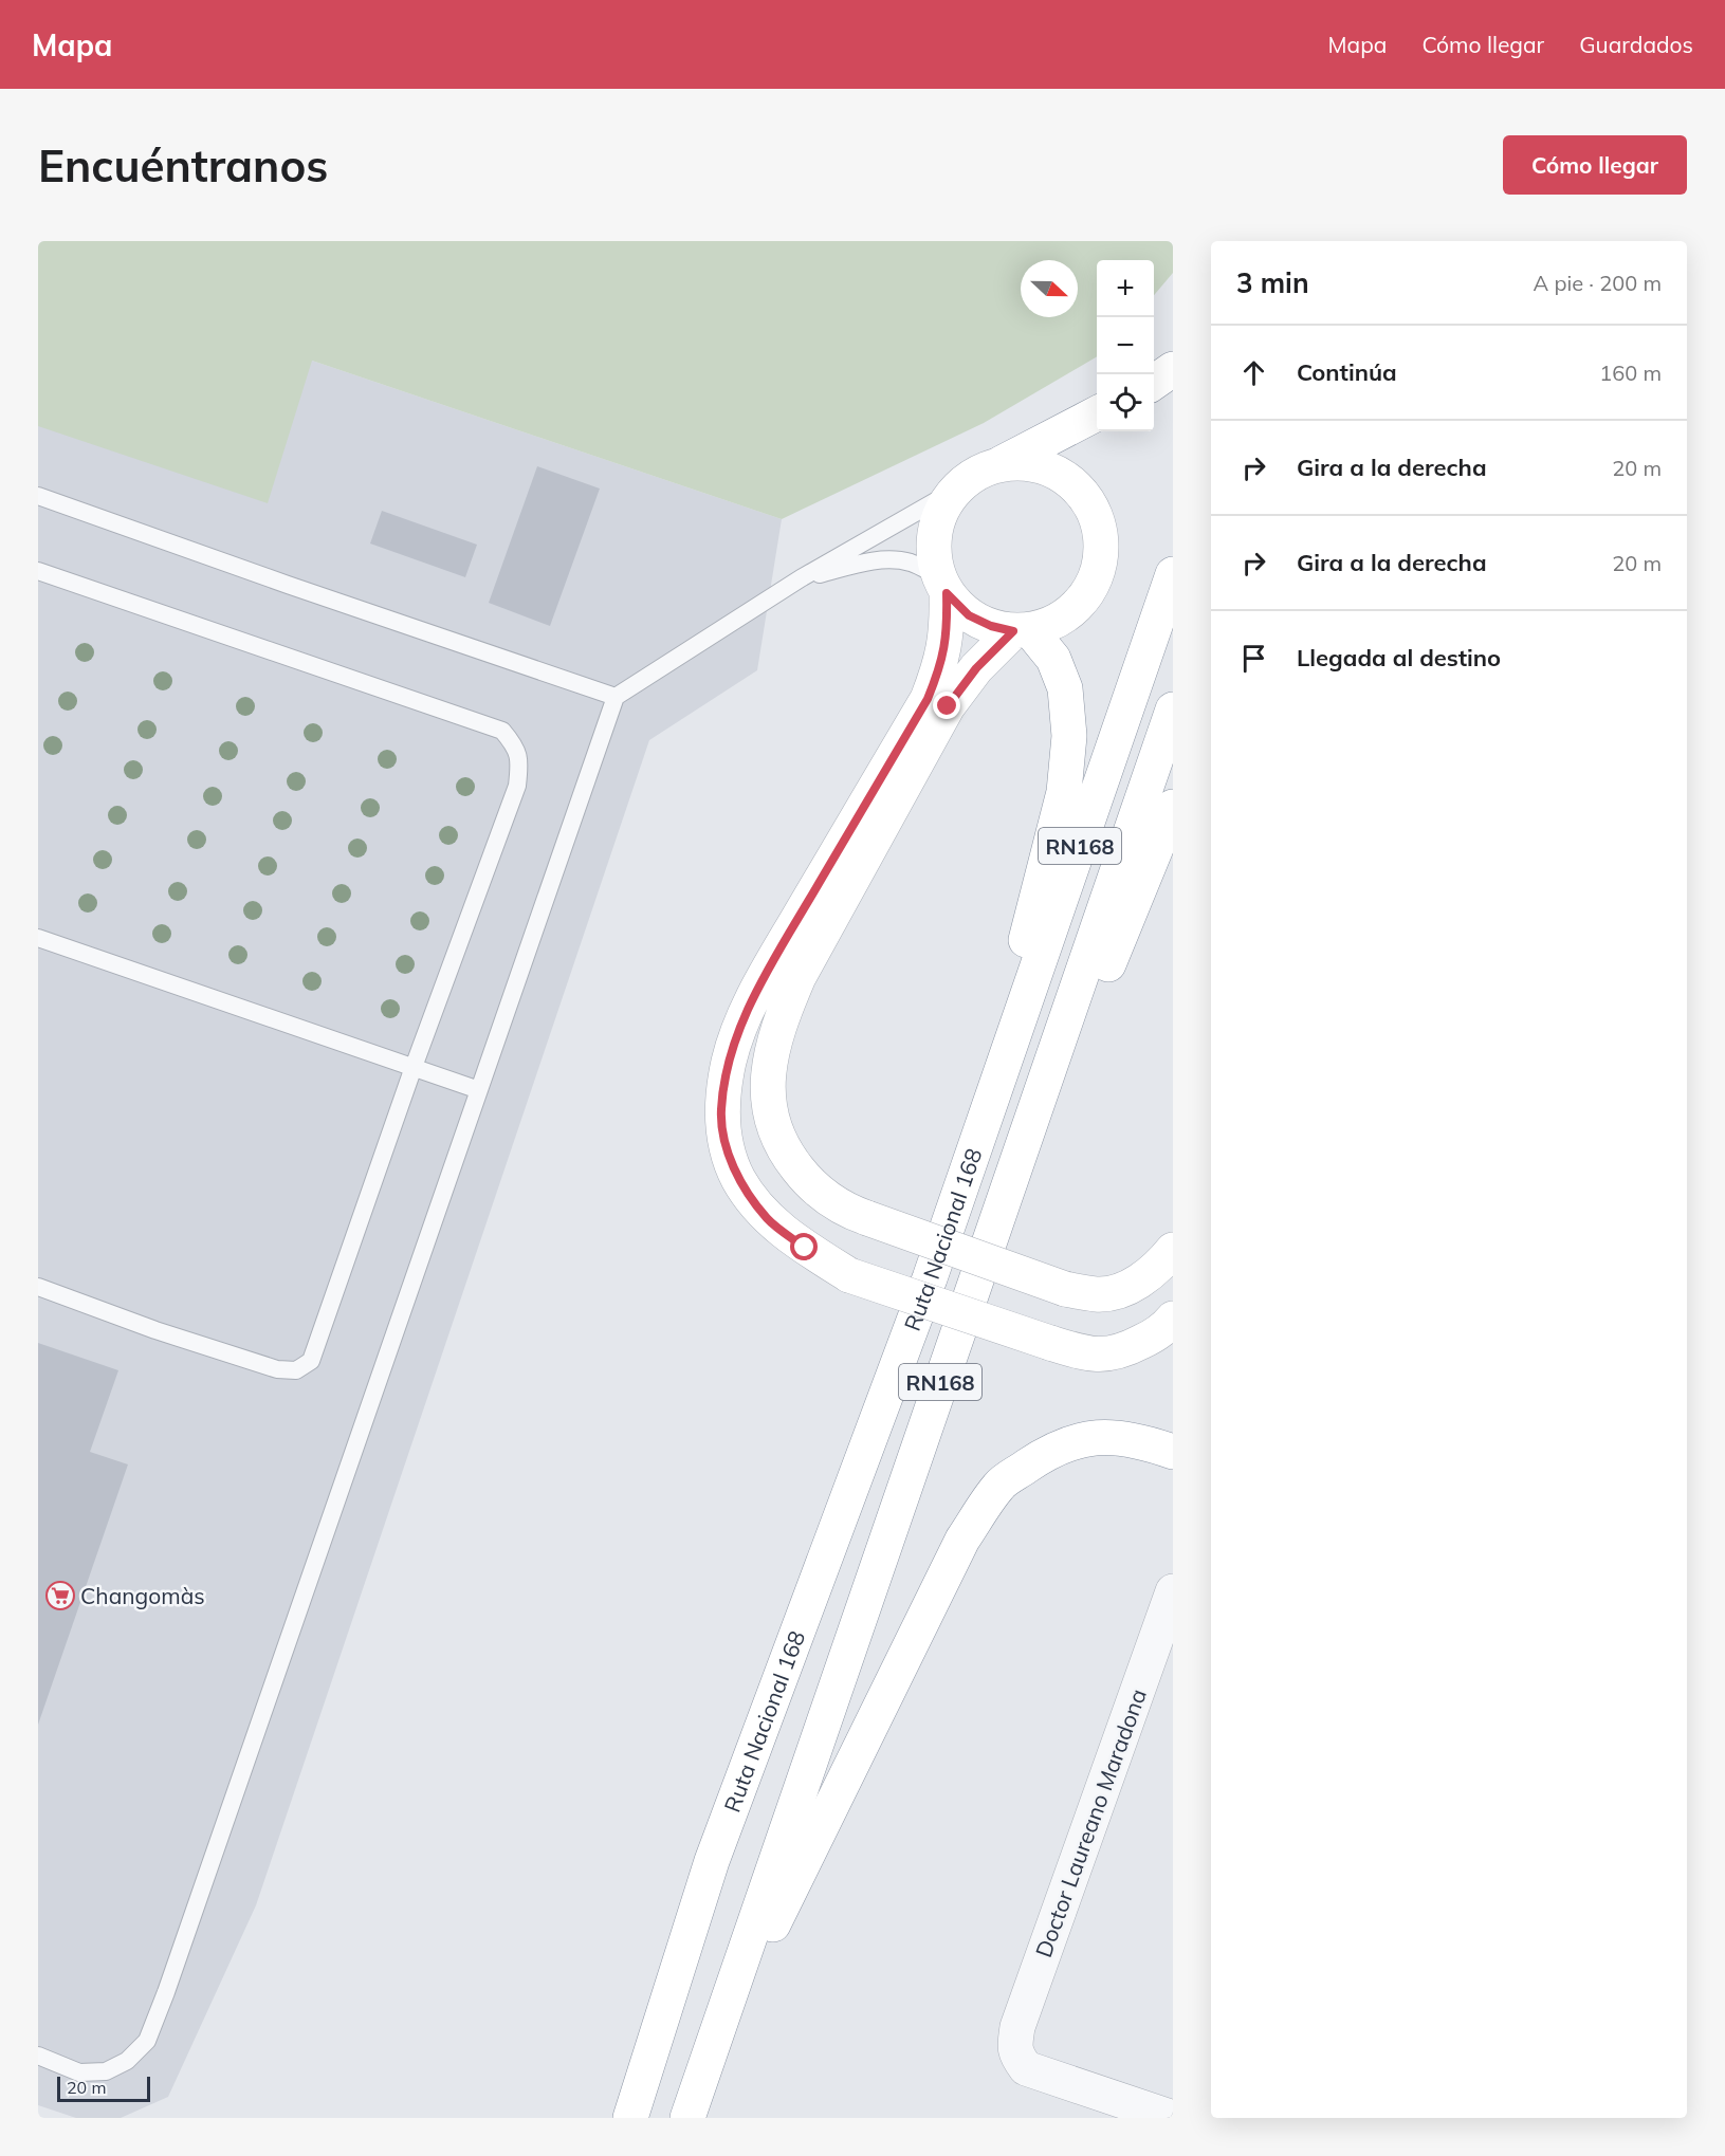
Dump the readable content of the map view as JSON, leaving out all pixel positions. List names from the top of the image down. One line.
{"streets":{"main road":["RN168","Ruta Nacional 168"],"street":["Doctor Laureano Maradona"]},"crossings":[["RN168","Ruta Nacional 168"]],"places":{"supermarket":["Changomàs"]},"scale_bar":"20 m","north":"right","page":{"header":"Mapa","nav":["Mapa","Cómo llegar","Guardados"],"buttons":"Cómo llegar","title":"Encuéntranos","heading":["3 min","A pie · 200 m"],"map_buttons":["+","−"],"list":[["Continúa","160 m"],["Gira a la derecha","20 m"],["Gira a la derecha","20 m"],"Llegada al destino"],"scale":"20 m"}}
